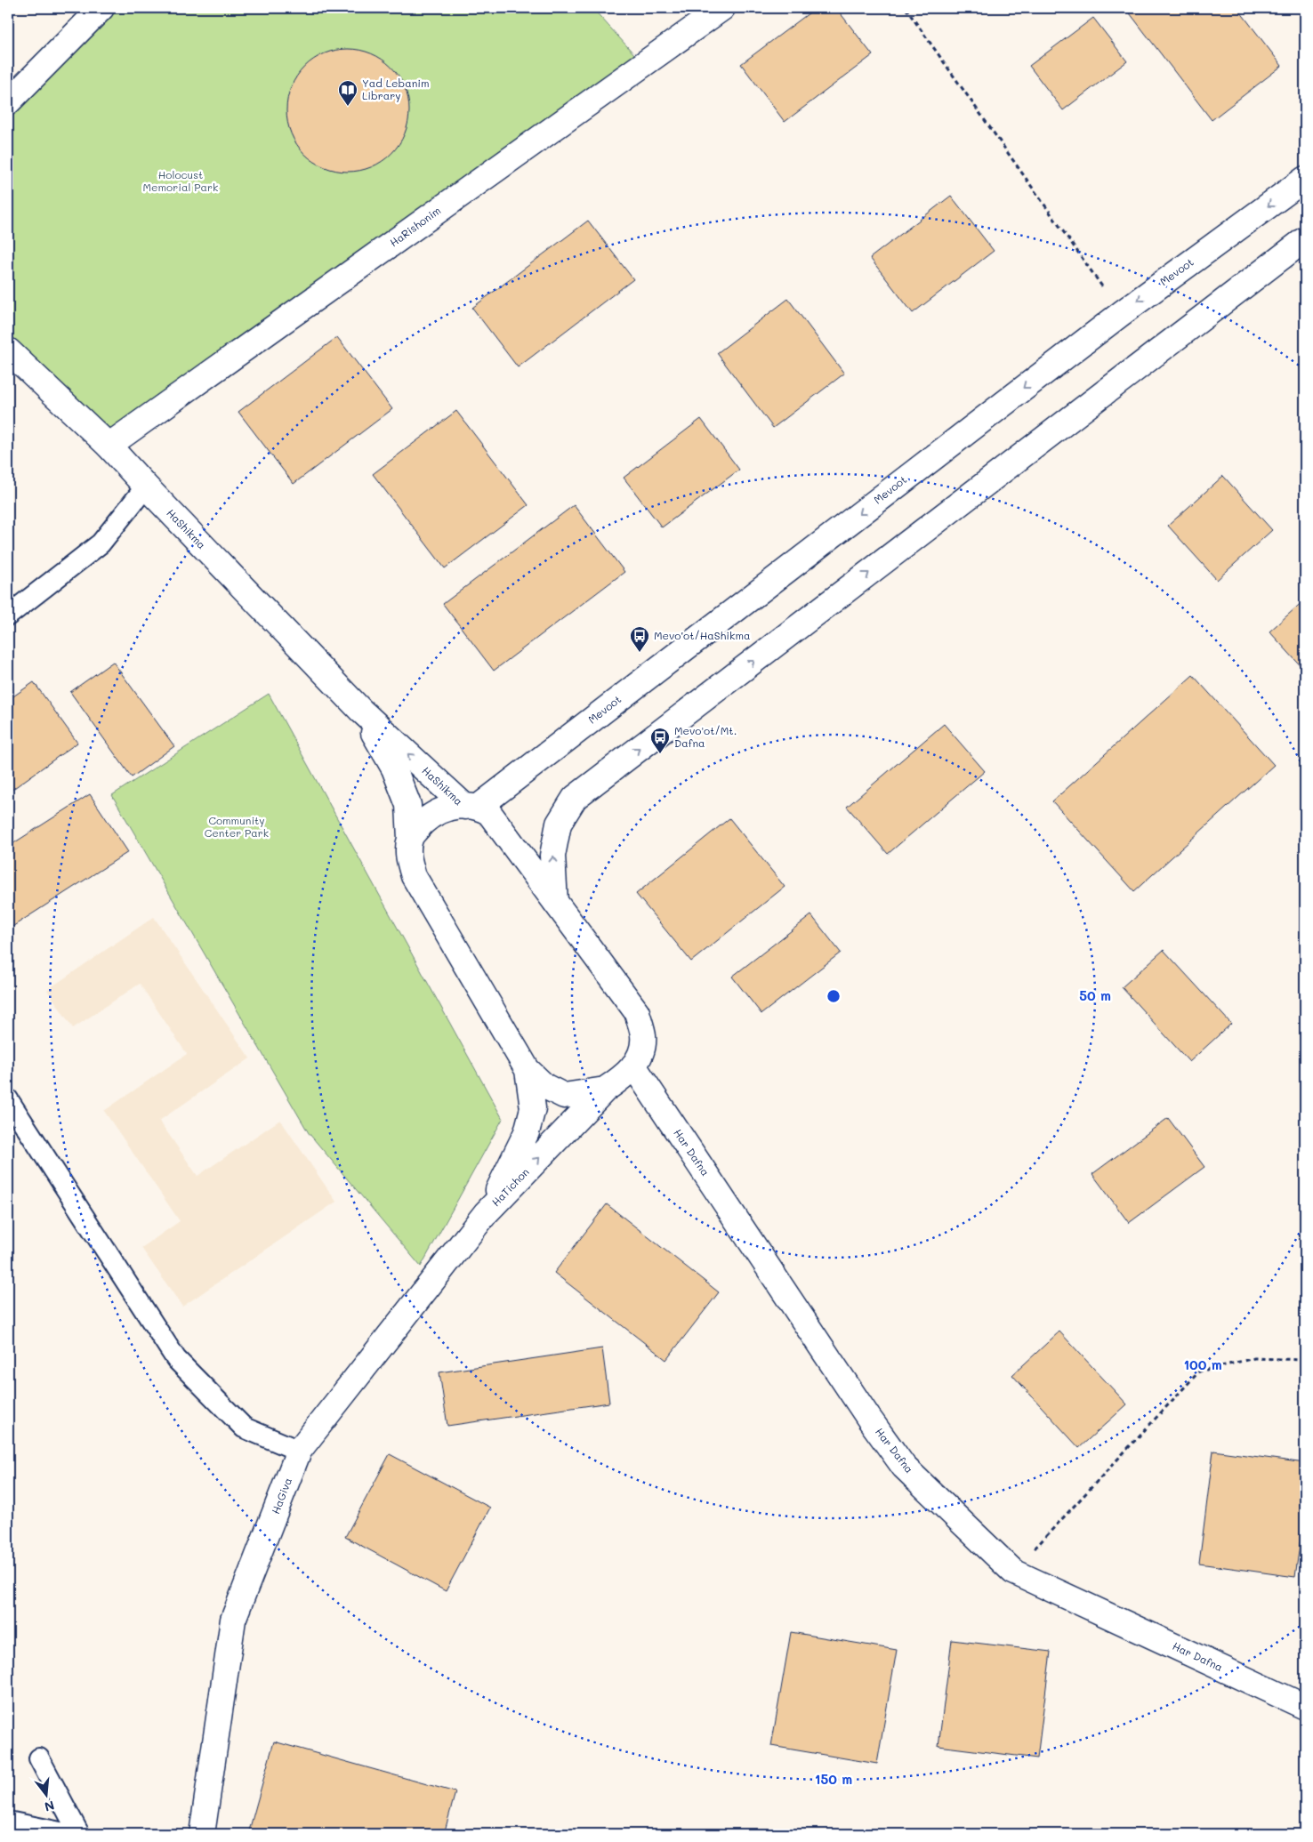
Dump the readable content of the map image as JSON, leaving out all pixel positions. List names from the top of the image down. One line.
{"streets":{"street":["HaRishonim","Mevoot","HaShikma","Har Dafna","HaTichon","HaGiva"]},"crossings":[["HaRishonim","HaShikma"],["Mevoot","HaShikma"],["HaShikma","Har Dafna"],["HaShikma","HaTichon"],["HaTichon","HaGiva"]],"one_way":["HaTichon"],"parks":["Holocust Memorial Park","Community Center Park"],"places":{"library":["Yad Lebanim Library"],"bus stop":["Mevo'ot/HaShikma","Mevo'ot/Mt. Dafna"]},"north":"bottom","rings":["50 m","100 m","150 m"]}
